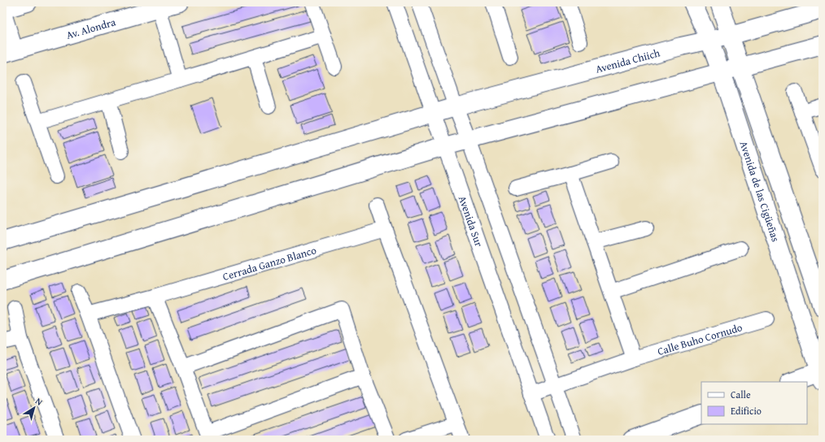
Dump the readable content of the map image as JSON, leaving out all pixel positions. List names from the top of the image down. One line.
{"streets":{"main road":["Av. Alondra","Avenida Chiich","Avenida de las Cigüeñas"],"street":["Avenida Sur","Cerrada Ganzo Blanco","Calle Buho Cornudo"]},"crossings":[["Avenida Chiich","Avenida de las Cigüeñas"],["Avenida Chiich","Avenida Sur"],["Avenida Sur","Calle Buho Cornudo"]],"legend":["Calle","Edificio"],"north":"top right"}
